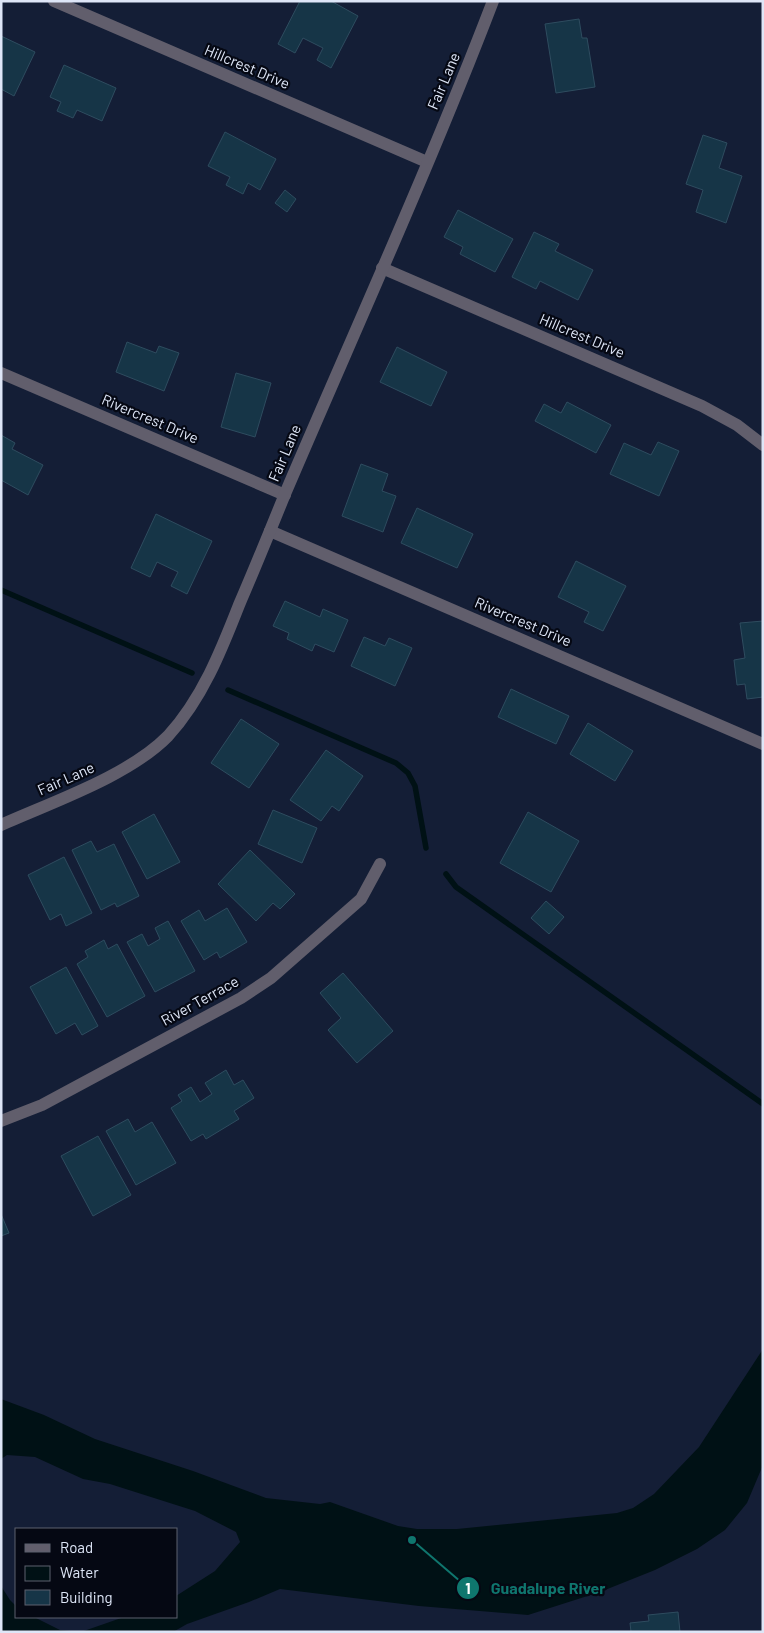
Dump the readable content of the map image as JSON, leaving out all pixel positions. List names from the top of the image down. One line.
{"streets":{"street":["Hillcrest Drive","Fair Lane","Rivercrest Drive","River Terrace"]},"crossings":[["Hillcrest Drive","Fair Lane"],["Fair Lane","Rivercrest Drive"]],"places":["Guadalupe River"],"legend":["Road","Water","Building"]}
